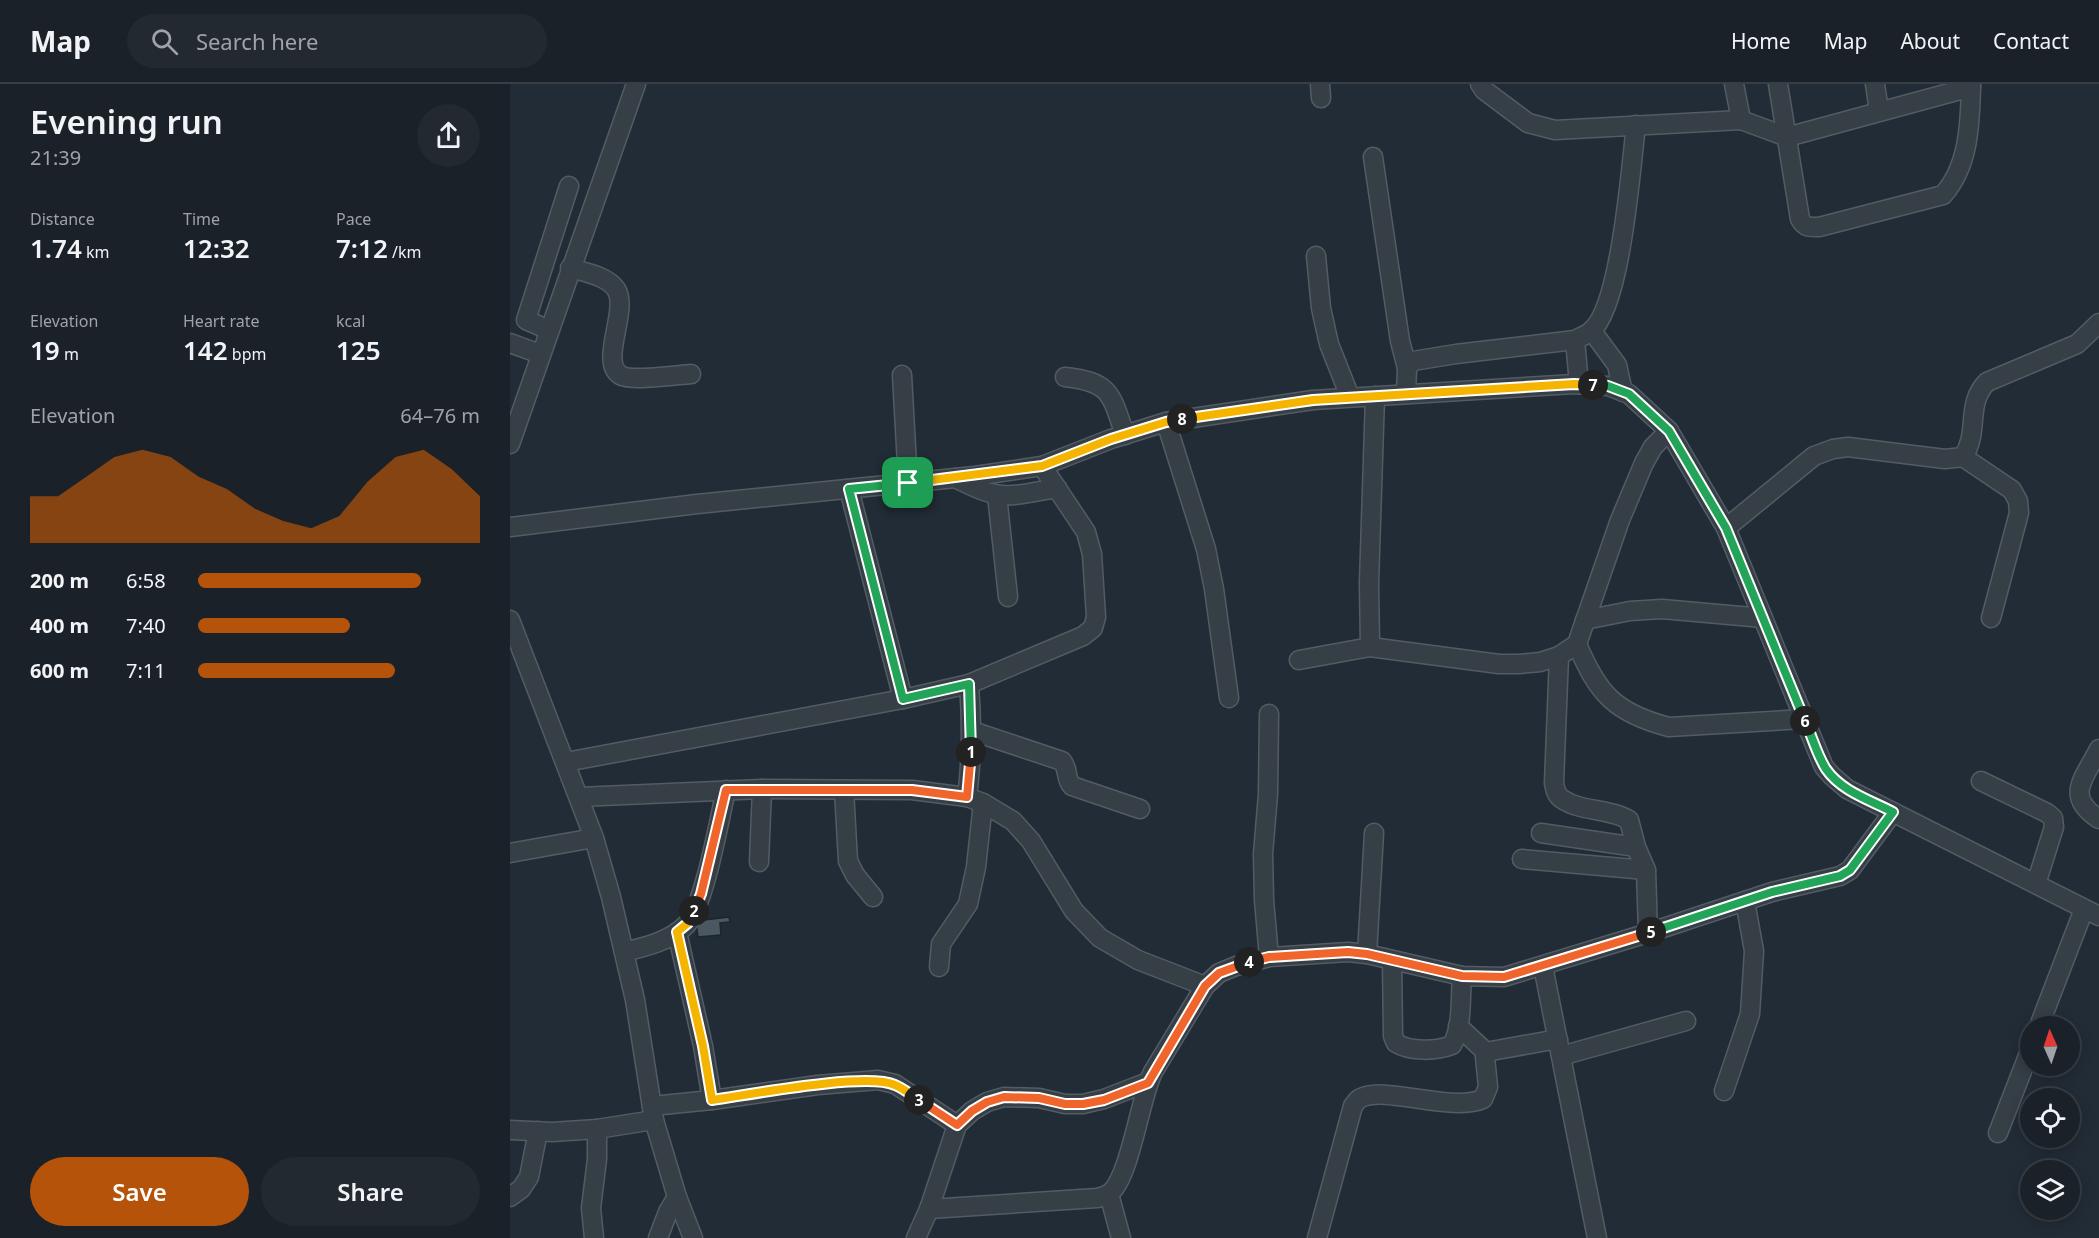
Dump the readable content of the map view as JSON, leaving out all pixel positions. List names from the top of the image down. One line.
{"north":"top","page":{"header":"Map","search":"Search here","nav":["Home","Map","About","Contact"],"heading":["Evening run","21:39"],"stats":[["Distance","1.74 km"],["Time","12:32"],["Pace","7:12 /km"],["Elevation","19 m"],["Heart rate","142 bpm"],["kcal","125"]],"pins":["7","8","6","1","2","5","4","3"],"chart":["Elevation","64–76 m"],"list":[{"name":"200 m","note":"6:58"},{"name":"400 m","note":"7:40"},{"name":"600 m","note":"7:11"}],"buttons":["Save","Share"]}}
